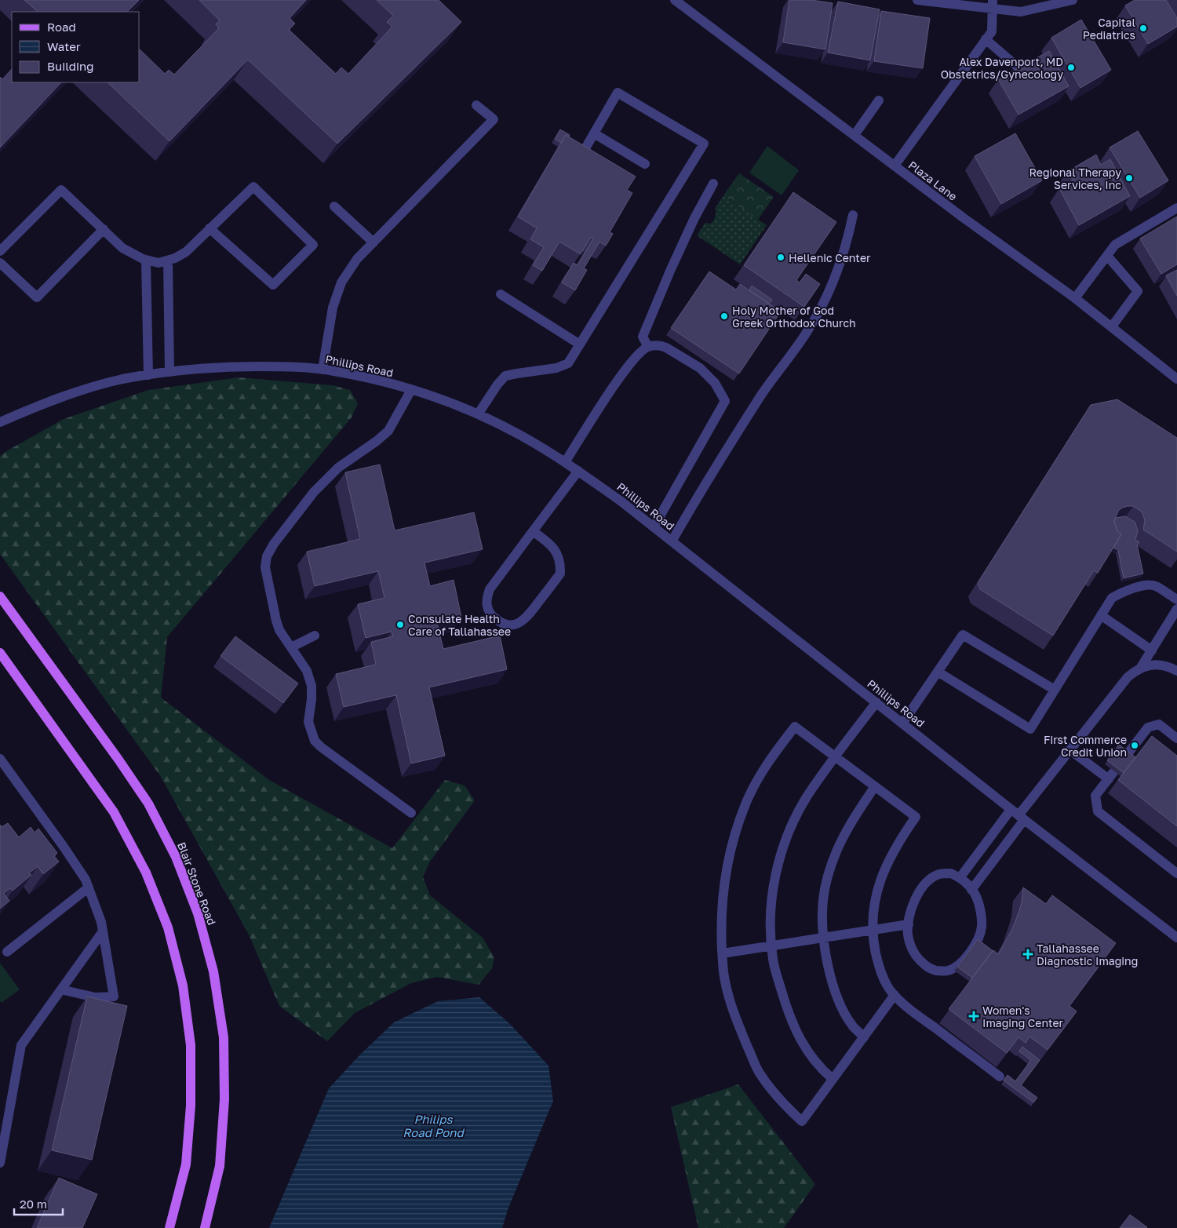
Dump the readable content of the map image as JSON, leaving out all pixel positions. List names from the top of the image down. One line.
{"streets":{"main road":["Blair Stone Road"],"street":["Plaza Lane","Phillips Road"]},"water":["Philips Road Pond"],"places":{"other":["Capital Pediatrics","Alex Davenport, MD Obstetrics/Gynecology","Regional Therapy Services, Inc","Hellenic Center","Holy Mother of God Greek Orthodox Church","Consulate Health Care of Tallahassee","First Commerce Credit Union"],"health":["Tallahassee Diagnostic Imaging","Women's Imaging Center"]},"legend":["Road","Water","Building"],"scale_bar":"20 m"}
